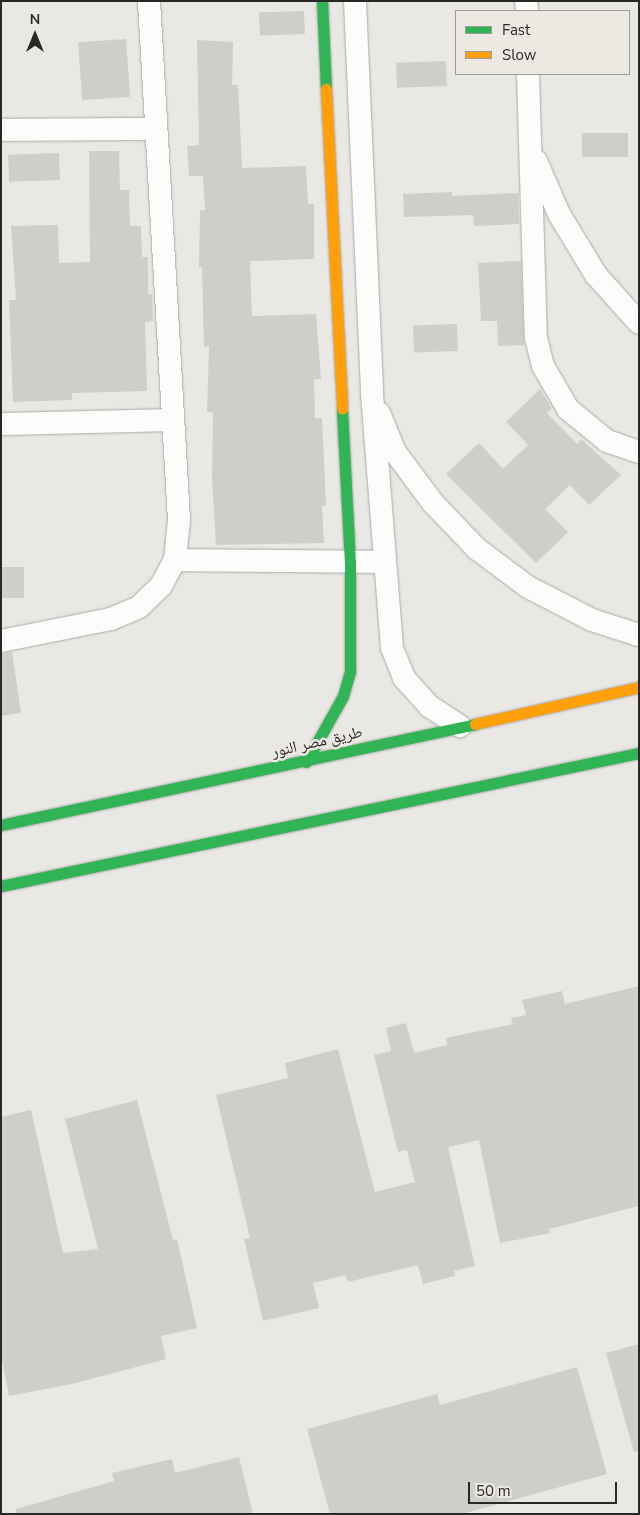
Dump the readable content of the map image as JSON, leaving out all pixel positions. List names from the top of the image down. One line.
{"streets":{"street":["طريق مصر النور"]},"legend":["Fast","Slow"],"scale_bar":"50 m","north":"top"}
